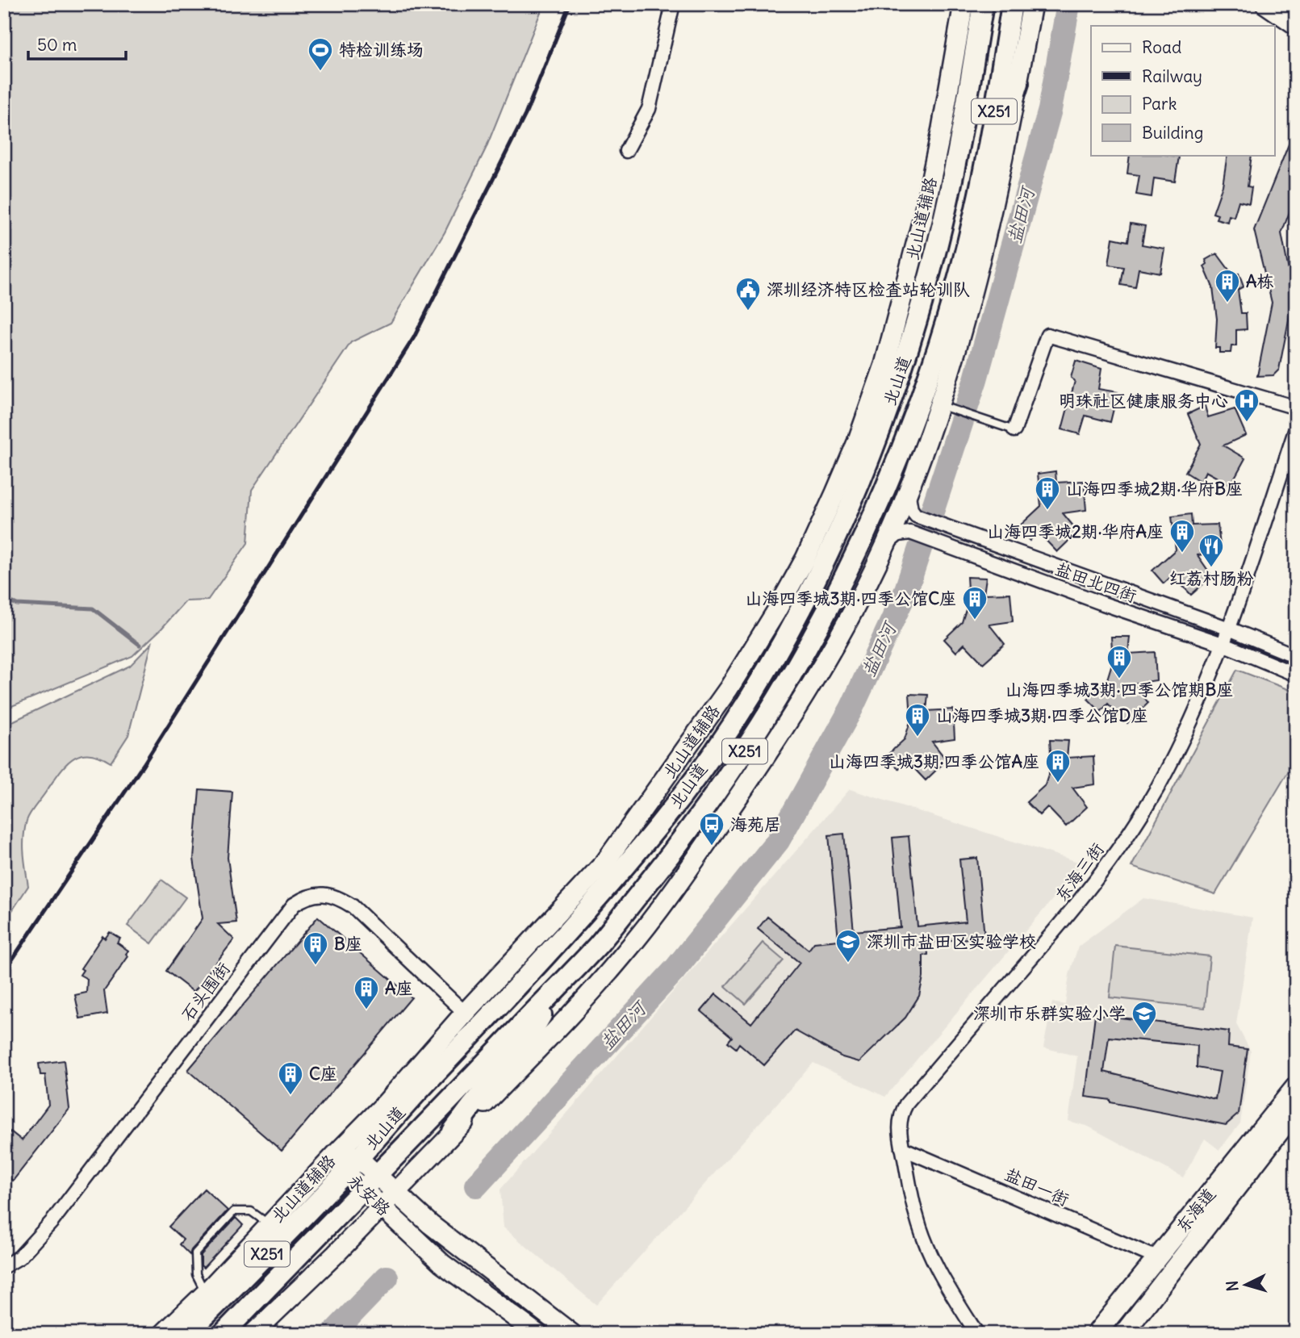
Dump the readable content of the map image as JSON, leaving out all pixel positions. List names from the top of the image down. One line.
{"streets":{"main road":["X251","北山道"],"street":["北山道辅路","盐田北四街","东海三街","石头围街","盐田一街","永安路","东海道"]},"crossings":[["北山道辅路","北山道"],["北山道辅路","石头围街"],["北山道辅路","永安路"],["北山道","永安路"],["盐田北四街","东海三街"],["东海三街","盐田一街"],["盐田一街","东海道"]],"water":["盐田河"],"places":{"sports":["特检训练场"],"building":["A栋","山海四季城2期·华府B座","山海四季城2期·华府A座","山海四季城3期·四季公馆C座","山海四季城3期·四季公馆期B座","山海四季城3期·四季公馆D座","山海四季城3期·四季公馆A座","B座","A座","C座"],"public building":["深圳经济特区检查站轮训队"],"hospital":["明珠社区健康服务中心"],"restaurant":["红荔村肠粉"],"bus stop":["海苑居"],"school or university":["深圳市盐田区实验学校","深圳市乐群实验小学"]},"legend":["Road","Railway","Park","Building"],"scale_bar":"50 m","north":"left"}
